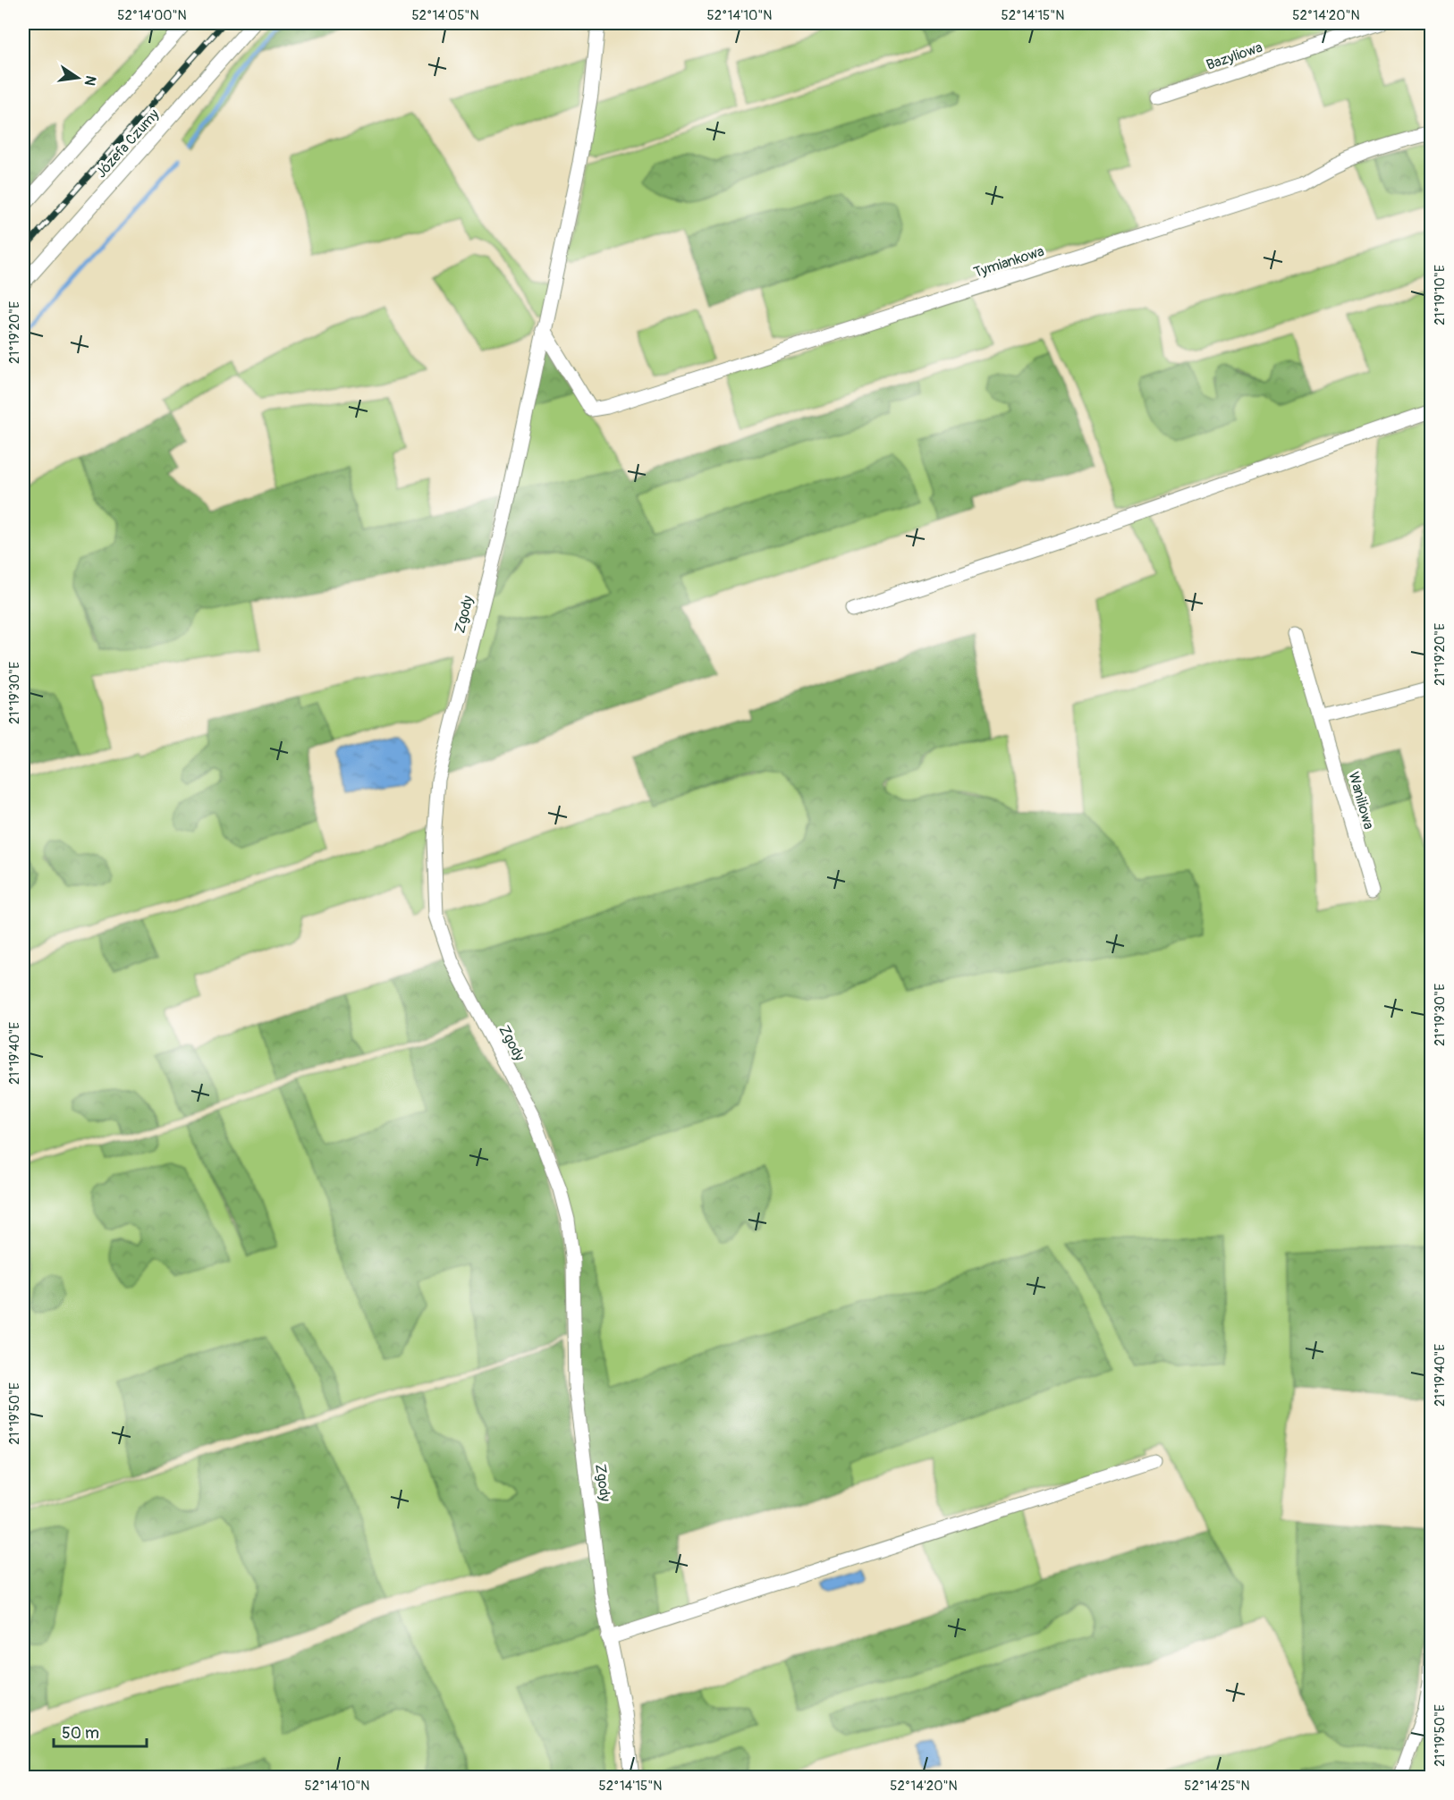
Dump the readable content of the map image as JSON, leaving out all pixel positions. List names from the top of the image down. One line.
{"streets":{"street":["Bazyliowa","Józefa Czumy","Tymiankowa","Zgody","Waniliowa"]},"crossings":[["Tymiankowa","Zgody"]],"scale_bar":"50 m","north":"right","coordinates":["52°14'00\"N","52°14'05\"N","52°14'10\"N","52°14'15\"N","52°14'20\"N","21°19'10\"E","21°19'20\"E","21°19'30\"E","21°19'40\"E","21°19'50\"E","52°14'25\"N"]}
